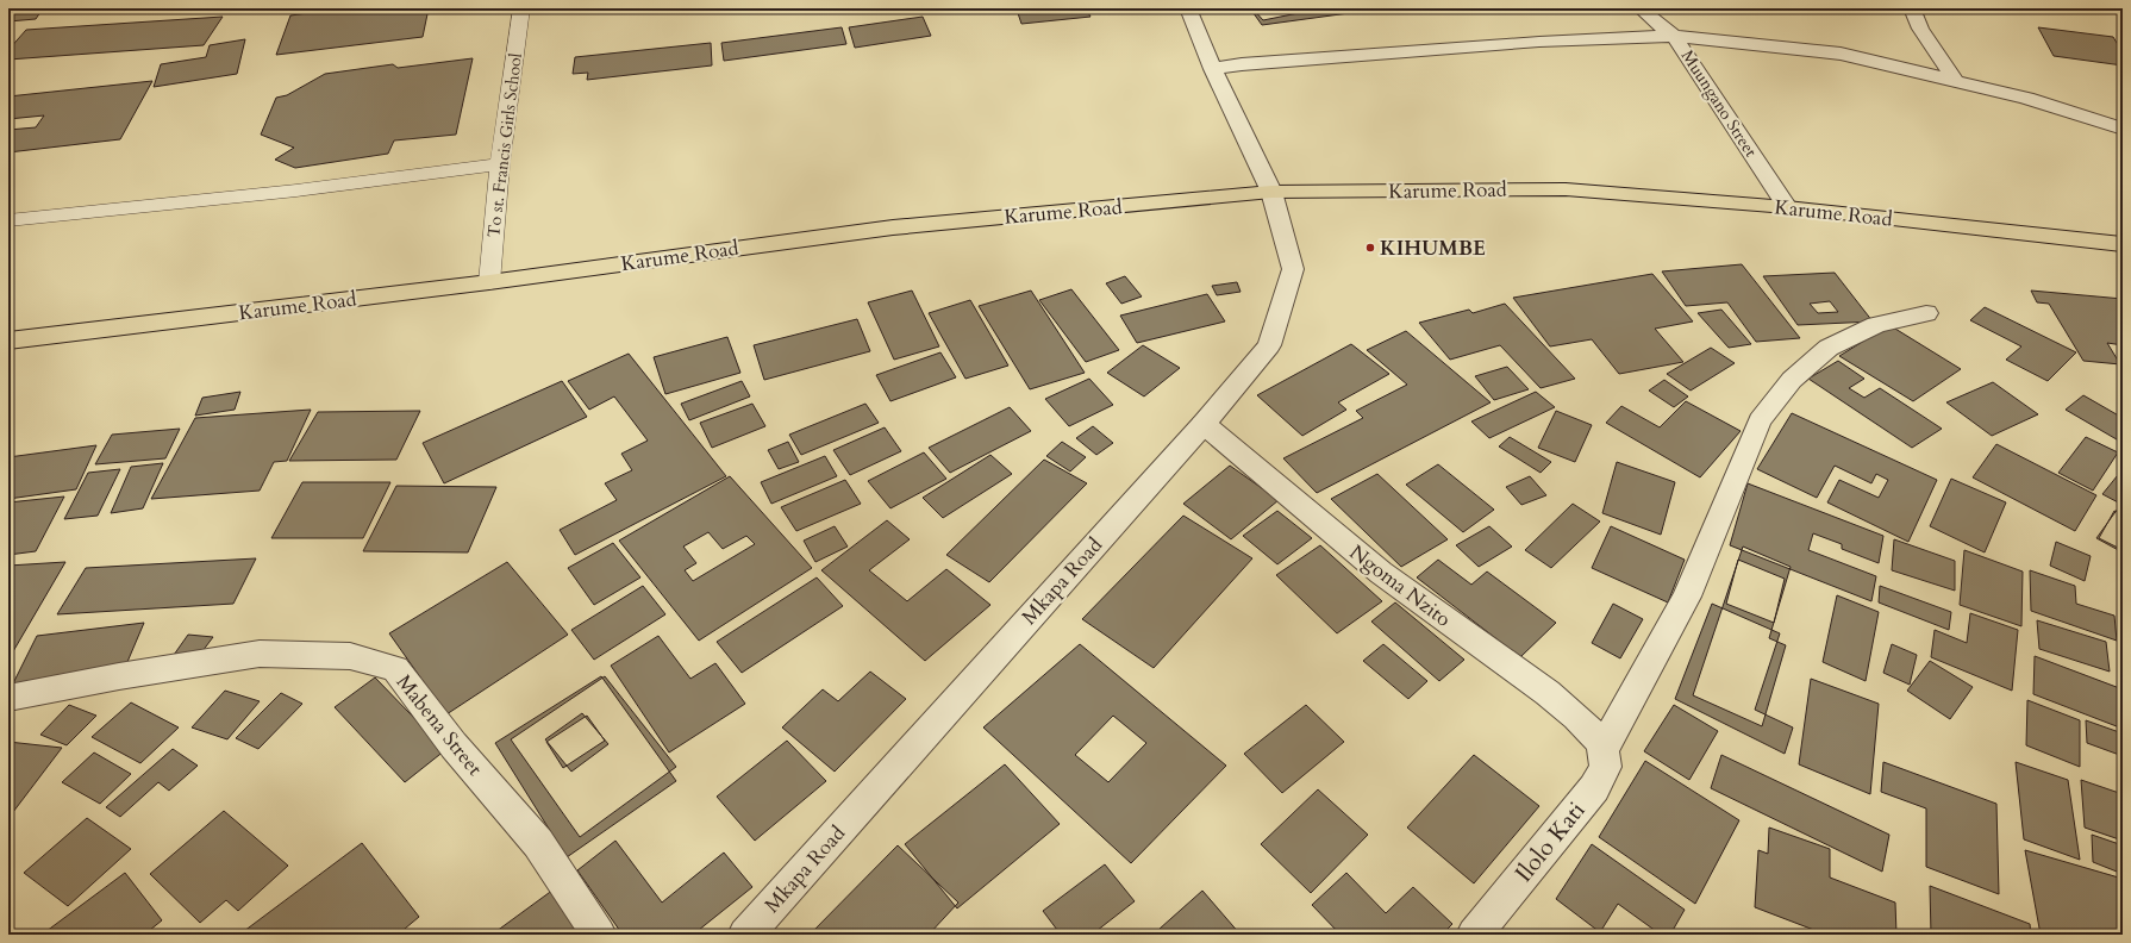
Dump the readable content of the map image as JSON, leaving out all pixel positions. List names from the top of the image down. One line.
{"streets":{"highway":["Karume Road"],"street":["Muungano Street","Mkapa Road","Ngoma Nzito","Mabena Street","Ilolo Kati"],"lane":["To st. Francis Girls School"]},"crossings":[["Muungano Street","Karume Road"],["To st. Francis Girls School","Karume Road"],["Karume Road","Mkapa Road"],["Mkapa Road","Ngoma Nzito"],["Ngoma Nzito","Ilolo Kati"]],"places":["KIHUMBE"]}
